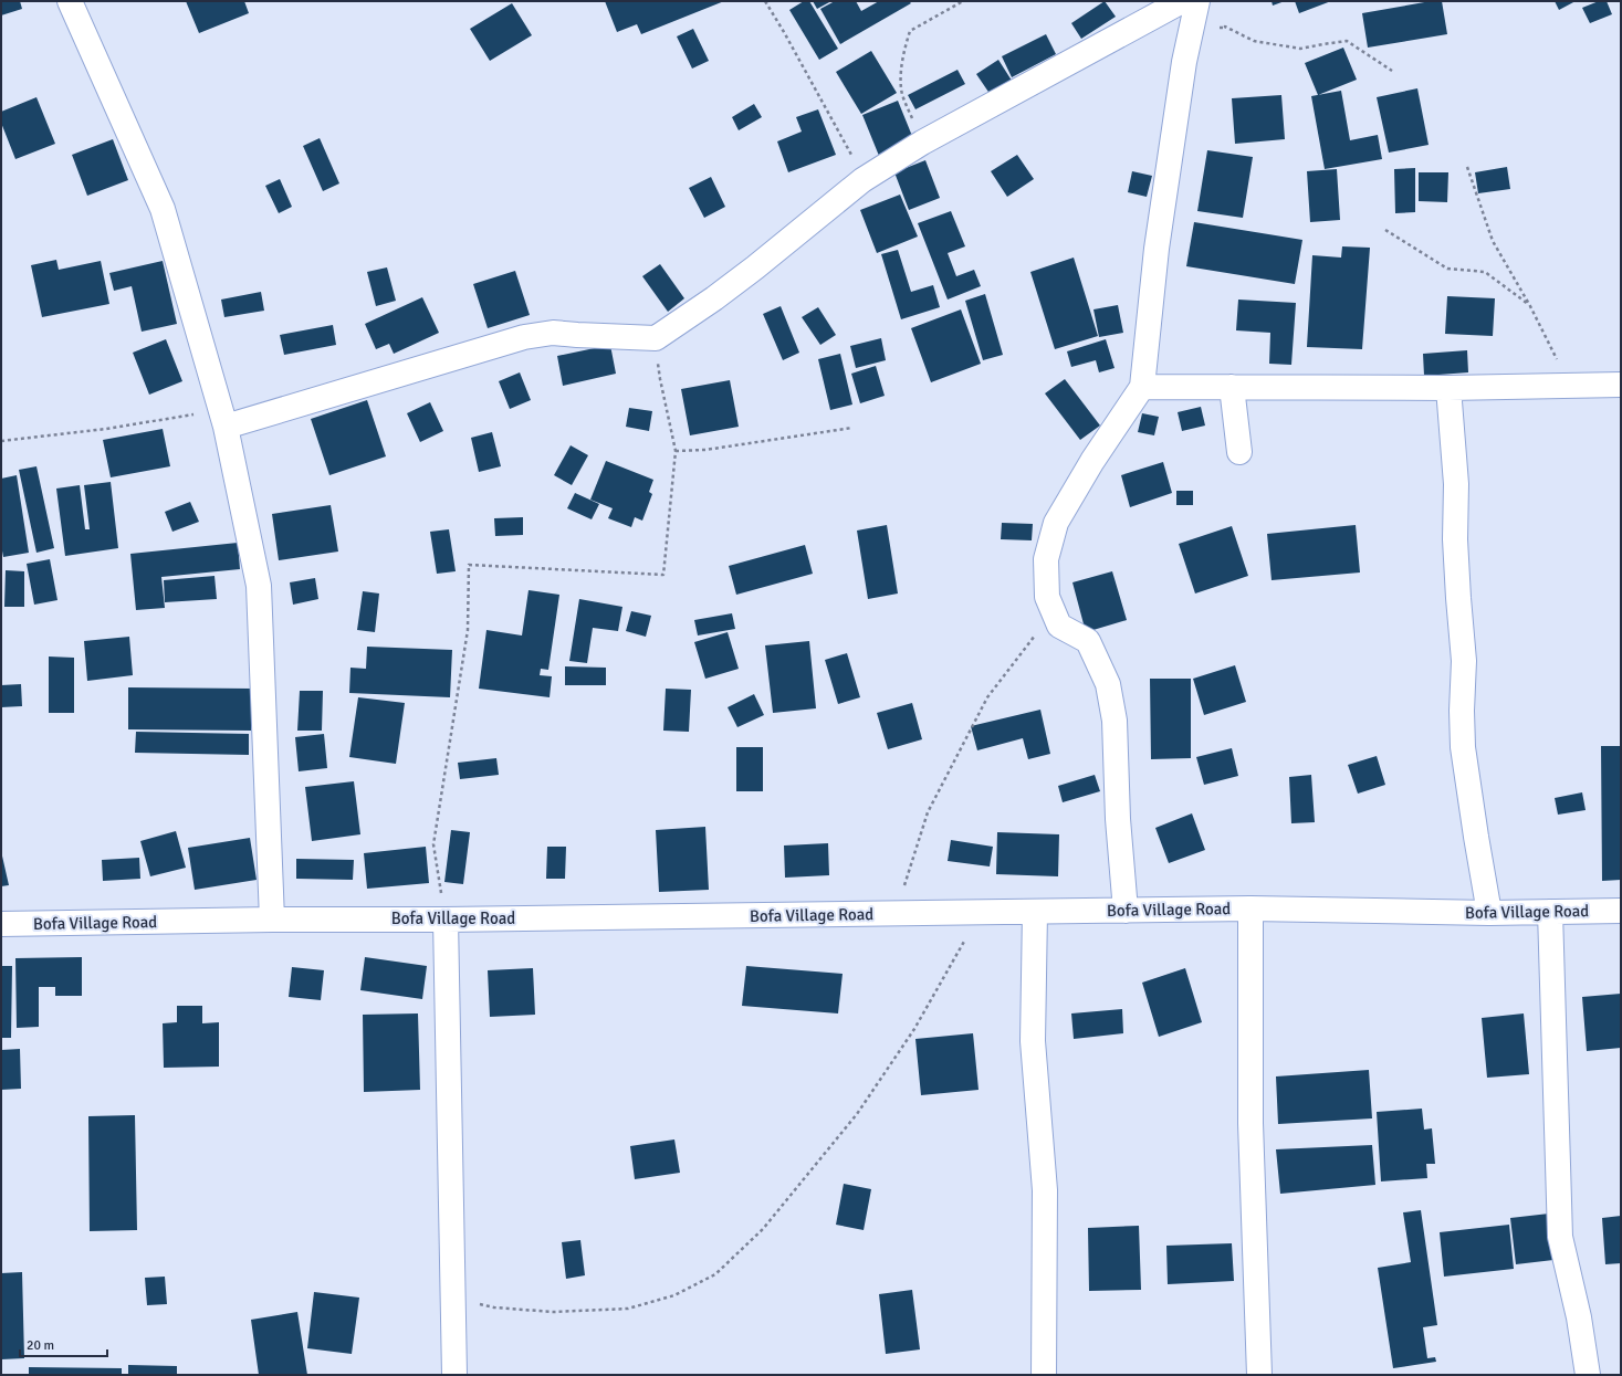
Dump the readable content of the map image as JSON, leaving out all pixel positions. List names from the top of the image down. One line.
{"streets":{"street":["Bofa Village Road"]},"scale_bar":"20 m"}
